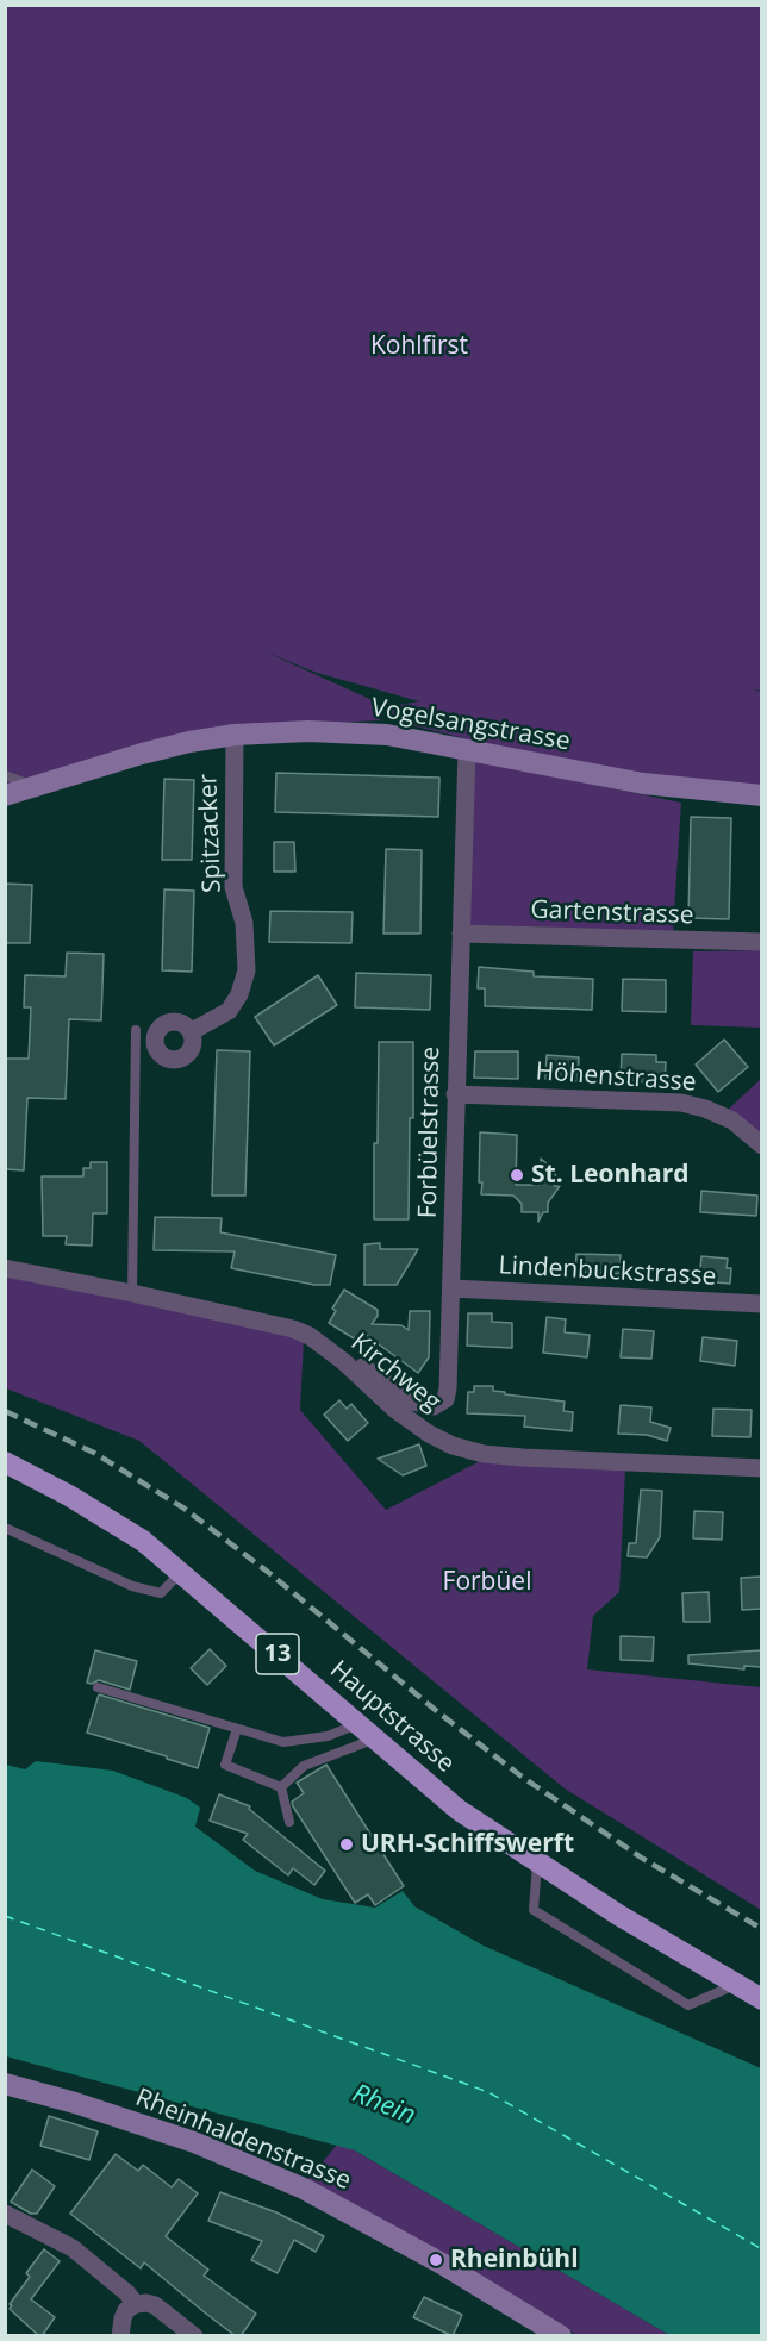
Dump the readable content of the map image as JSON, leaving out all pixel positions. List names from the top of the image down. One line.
{"streets":{"main road":["13","Hauptstrasse"],"street":["Vogelsangstrasse","Spitzacker","Gartenstrasse","Höhenstrasse","Forbüelstrasse","Lindenbuckstrasse","Kirchweg","Rheinhaldenstrasse"]},"crossings":[["Vogelsangstrasse","Spitzacker"],["Vogelsangstrasse","Forbüelstrasse"],["Gartenstrasse","Forbüelstrasse"],["Höhenstrasse","Forbüelstrasse"],["Forbüelstrasse","Lindenbuckstrasse"],["Forbüelstrasse","Kirchweg"],["13","Hauptstrasse"]],"water":["Rhein"],"parks":["Kohlfirst","Forbüel"],"places":["St. Leonhard","URH-Schiffswerft","Rheinbühl"]}
